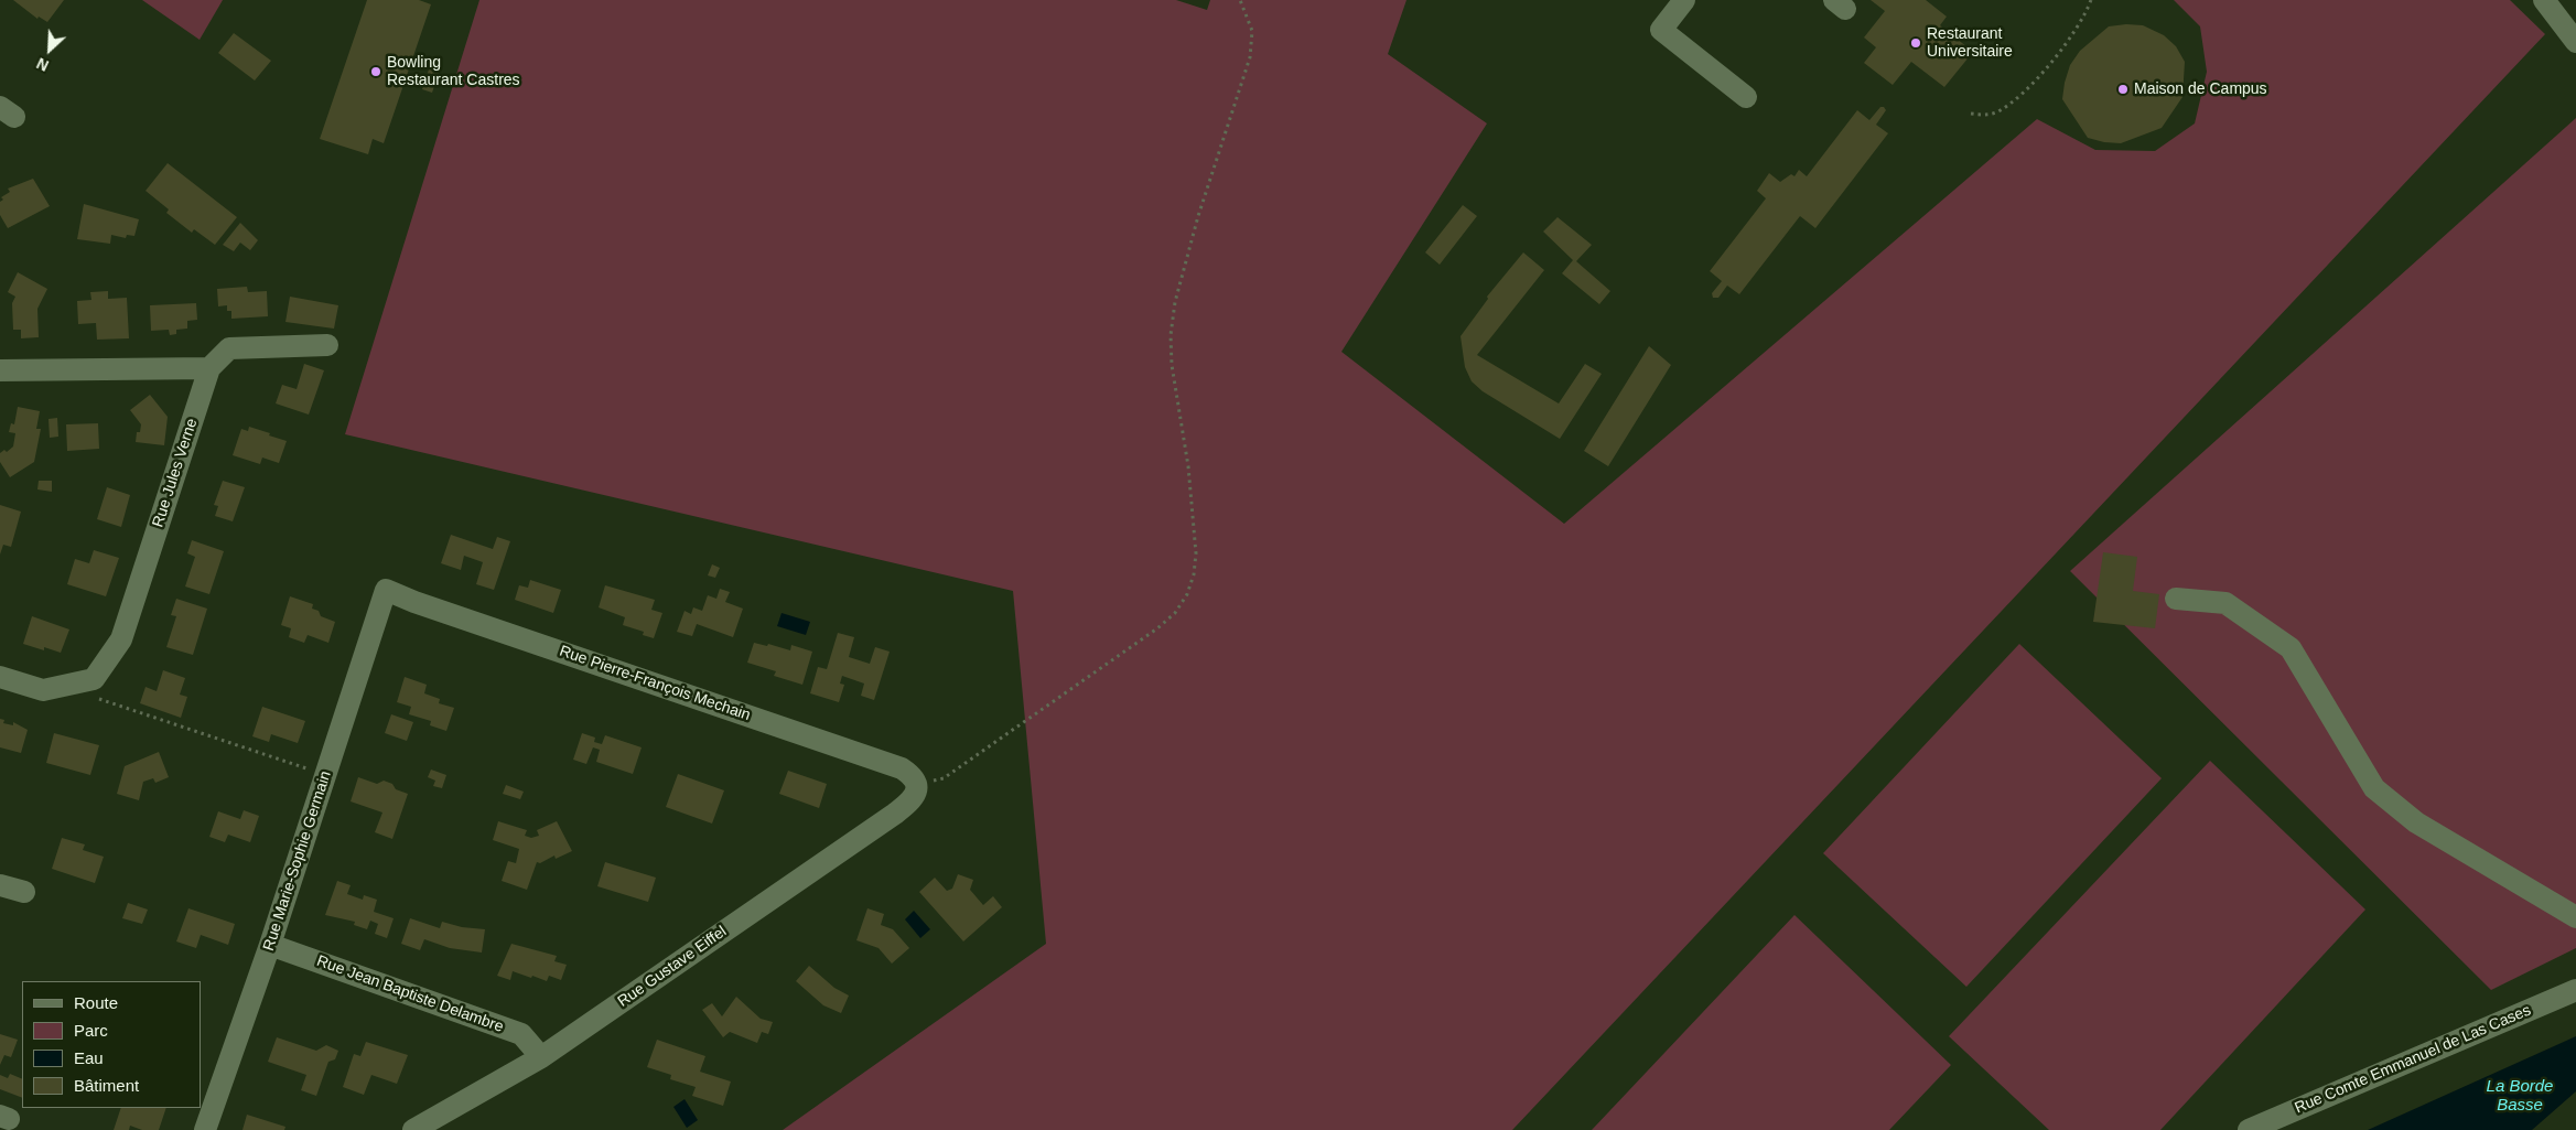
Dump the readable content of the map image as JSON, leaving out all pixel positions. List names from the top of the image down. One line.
{"streets":{"street":["Rue Jules Verne","Rue Pierre-François Mechain","Rue Marie-Sophie Germain","Rue Gustave Eiffel","Rue Jean Baptiste Delambre","Rue Comte Emmanuel de Las Cases"]},"crossings":[["Rue Pierre-François Mechain","Rue Marie-Sophie Germain"],["Rue Pierre-François Mechain","Rue Gustave Eiffel"],["Rue Marie-Sophie Germain","Rue Jean Baptiste Delambre"],["Rue Gustave Eiffel","Rue Jean Baptiste Delambre"]],"water":["La Borde Basse"],"places":["Restaurant Universitaire","Bowling Restaurant Castres","Maison de Campus"],"legend":["Route","Parc","Eau","Bâtiment"],"north":"bottom left"}
